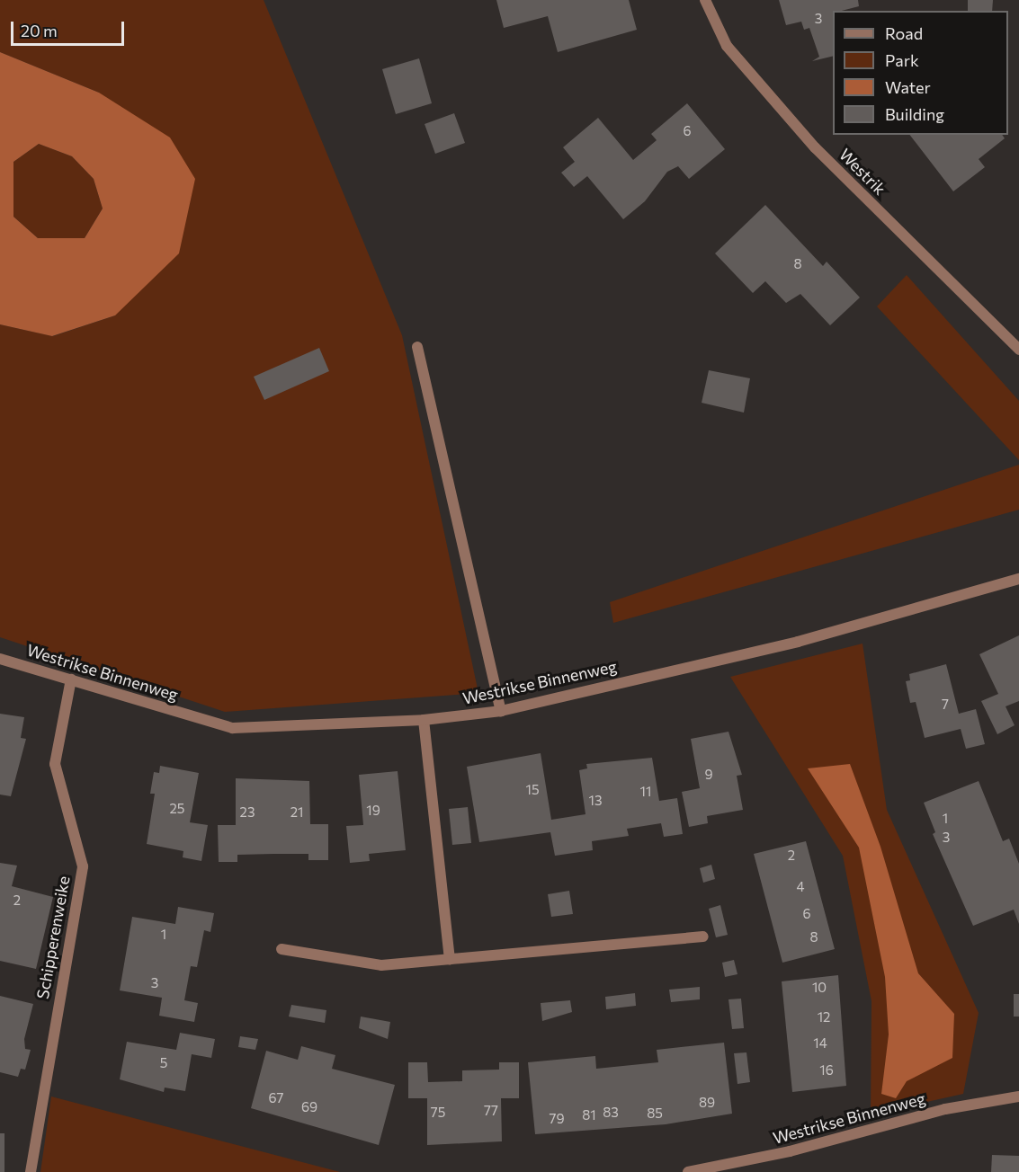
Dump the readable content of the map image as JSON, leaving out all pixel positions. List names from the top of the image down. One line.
{"streets":{"street":["Westrik","Westrikse Binnenweg","Schipperenweike"]},"crossings":[["Westrikse Binnenweg","Schipperenweike"]],"house_numbers":["3","6","8","7","9","15","11","13","25","19","23","21","1","3","2","4","2","6","1","8","3","10","12","14","5","16","67","89","69","77","75","83","85","81","79"],"legend":["Road","Park","Water","Building"],"scale_bar":"20 m"}
